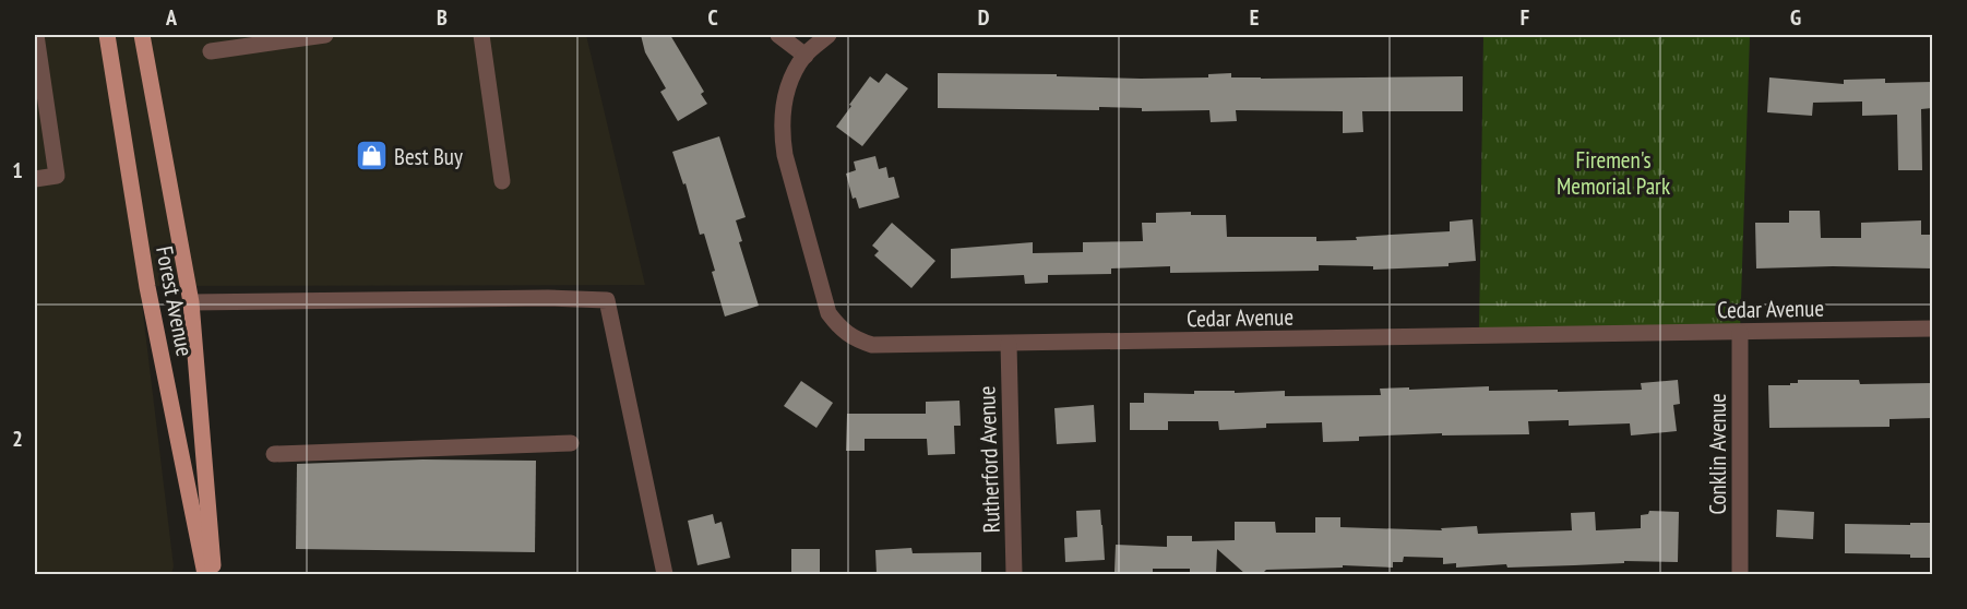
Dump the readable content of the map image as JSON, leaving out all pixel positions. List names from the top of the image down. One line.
{"streets":{"main road":["Forest Avenue"],"street":["Cedar Avenue","Conklin Avenue","Rutherford Avenue"]},"crossings":[["Cedar Avenue","Conklin Avenue"],["Cedar Avenue","Rutherford Avenue"]],"parks":["Firemen's Memorial Park"],"places":{"shop":["Best Buy"]},"grid":{"columns":["A","B","C","D","E","F","G"],"rows":["1","2"]}}
